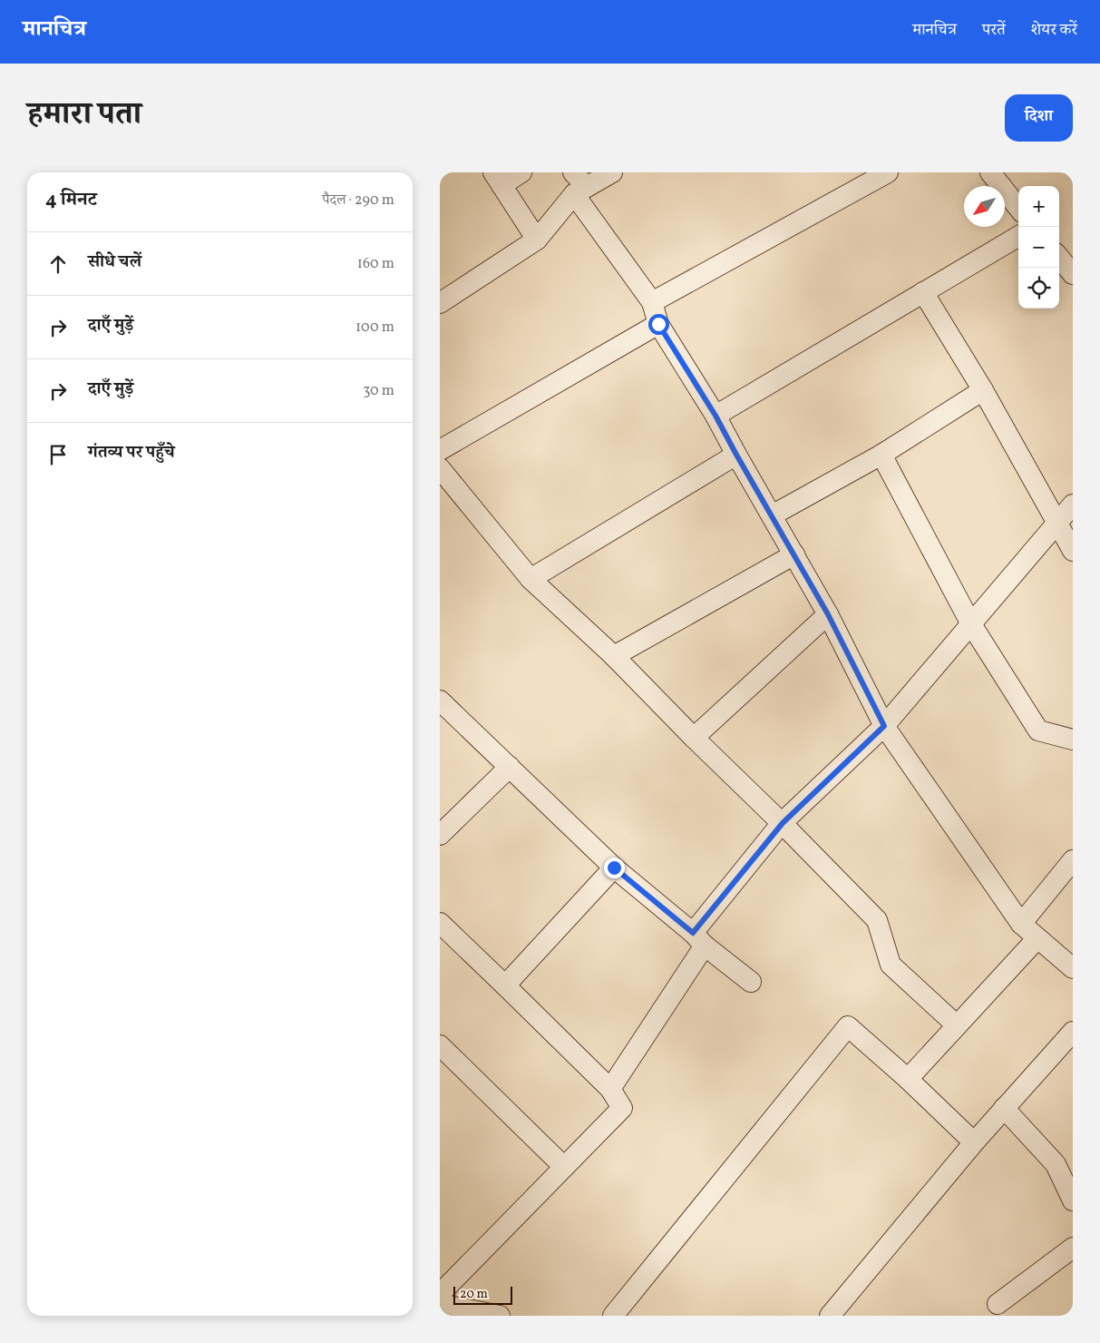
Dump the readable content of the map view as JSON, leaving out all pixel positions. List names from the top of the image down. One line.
{"scale_bar":"20 m","north":"bottom left","page":{"header":"मानचित्र","nav":["मानचित्र","परतें","शेयर करें"],"title":"हमारा पता","buttons":"दिशा","heading":["4 मिनट","पैदल · 290 m"],"map_buttons":["+","−"],"list":[["सीधे चलें","160 m"],["दाएँ मुड़ें","100 m"],["दाएँ मुड़ें","30 m"],"गंतव्य पर पहुँचे"],"scale":"20 m"}}
